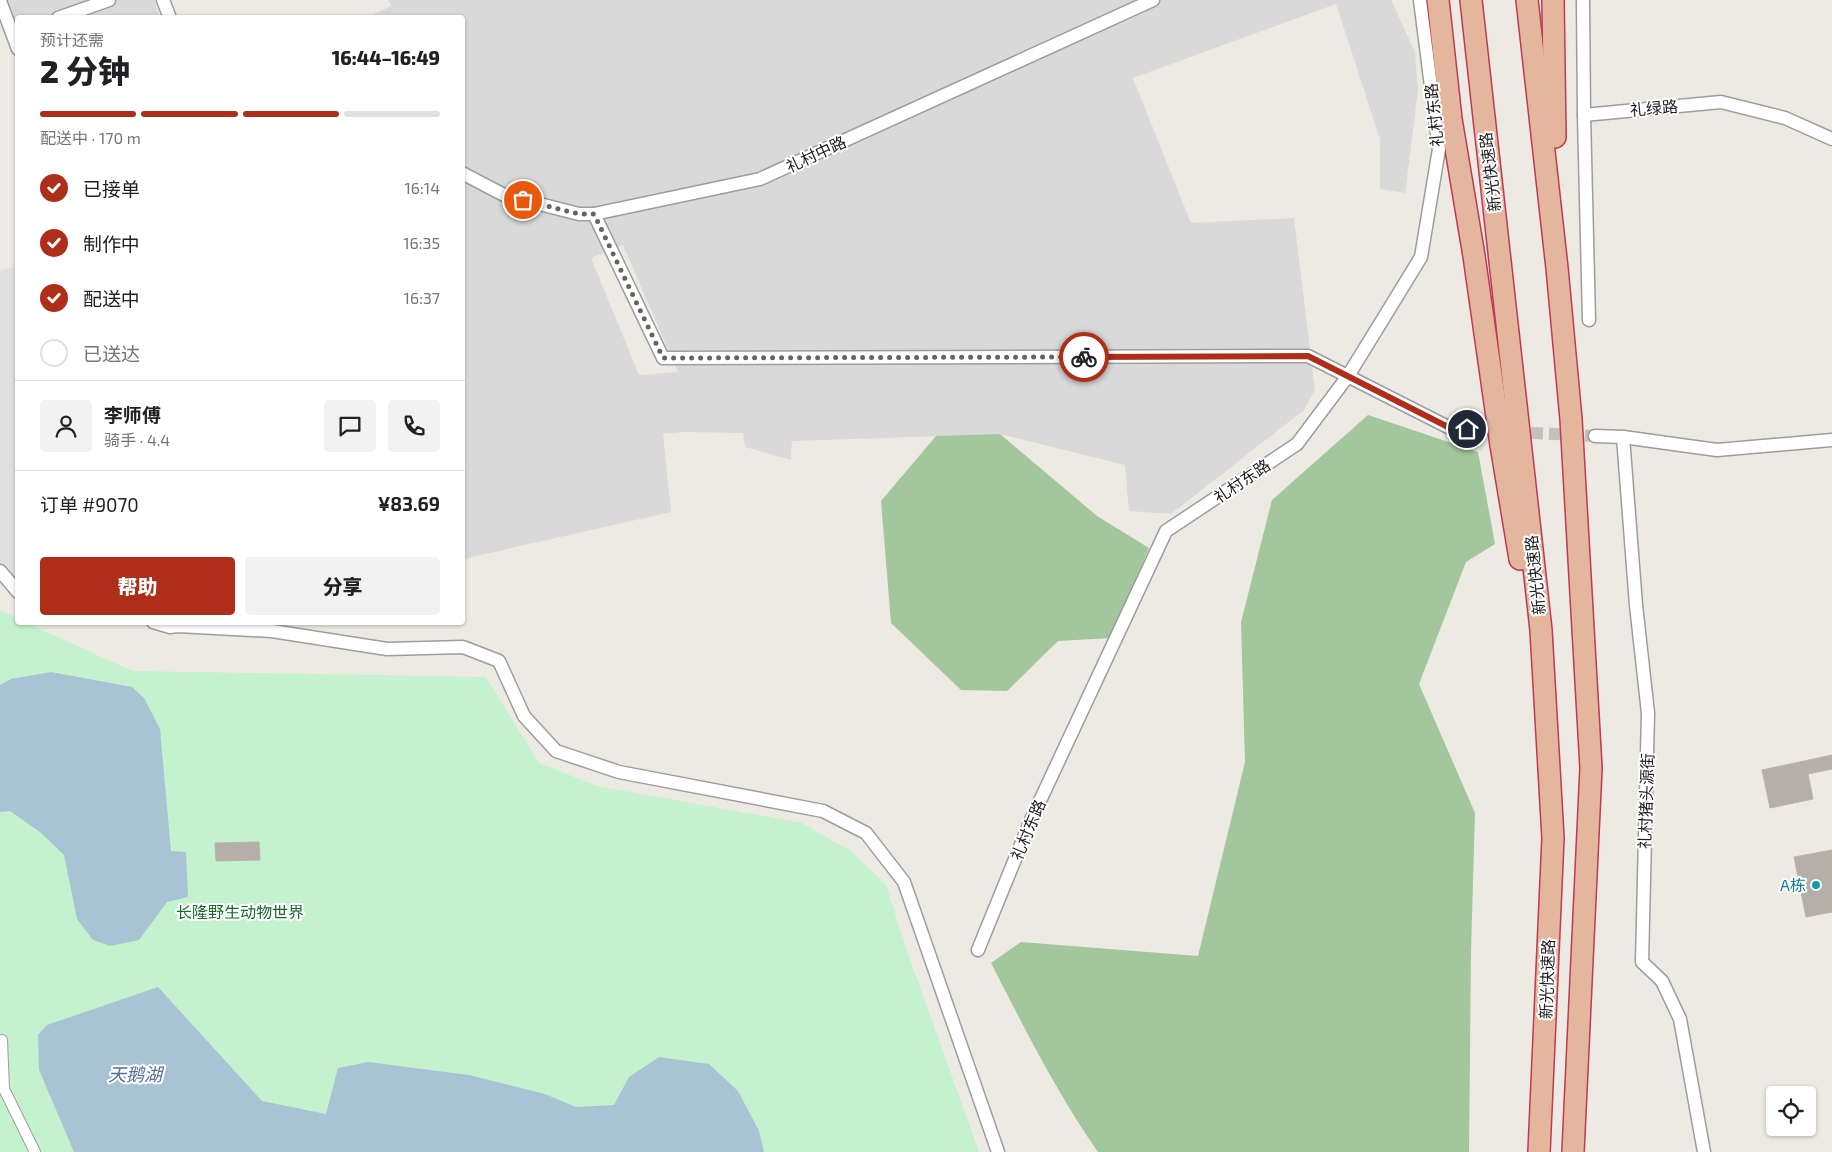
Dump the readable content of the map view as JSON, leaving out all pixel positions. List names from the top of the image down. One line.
{"streets":{"highway":["新光快速路"],"street":["礼绿路","礼村东路","礼村中路","礼村猪头源街"]},"water":["天鹅湖"],"parks":["长隆野生动物世界"],"places":["A栋"],"page":{"heading":["2 分钟","预计还需","16:44–16:49"],"panel":["李师傅","骑手 · 4.4","订单 #9070","¥83.69"],"bar":"配送中 · 170 m","list":[["已接单","16:14"],["制作中","16:35"],["配送中","16:37"],"已送达"],"buttons":["帮助","分享"]}}
